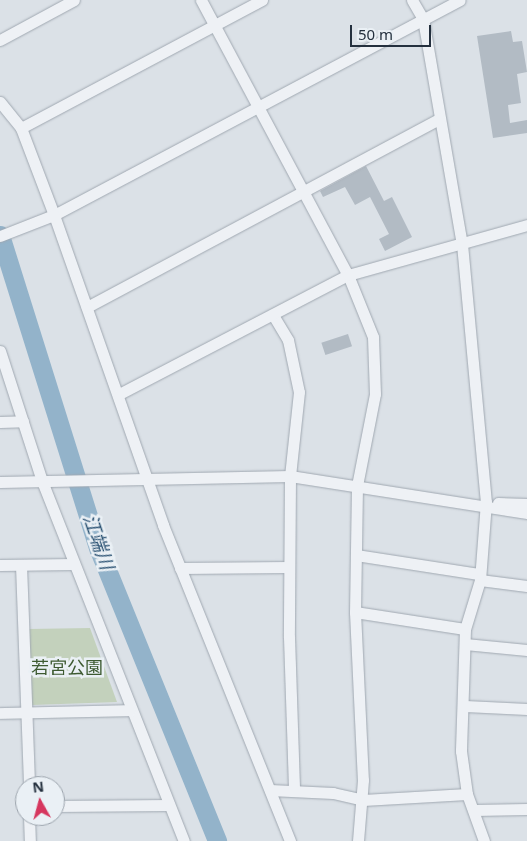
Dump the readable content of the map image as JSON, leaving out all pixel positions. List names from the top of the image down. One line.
{"water":["江端川"],"parks":["若宮公園"],"scale_bar":"50 m","north":"top"}
